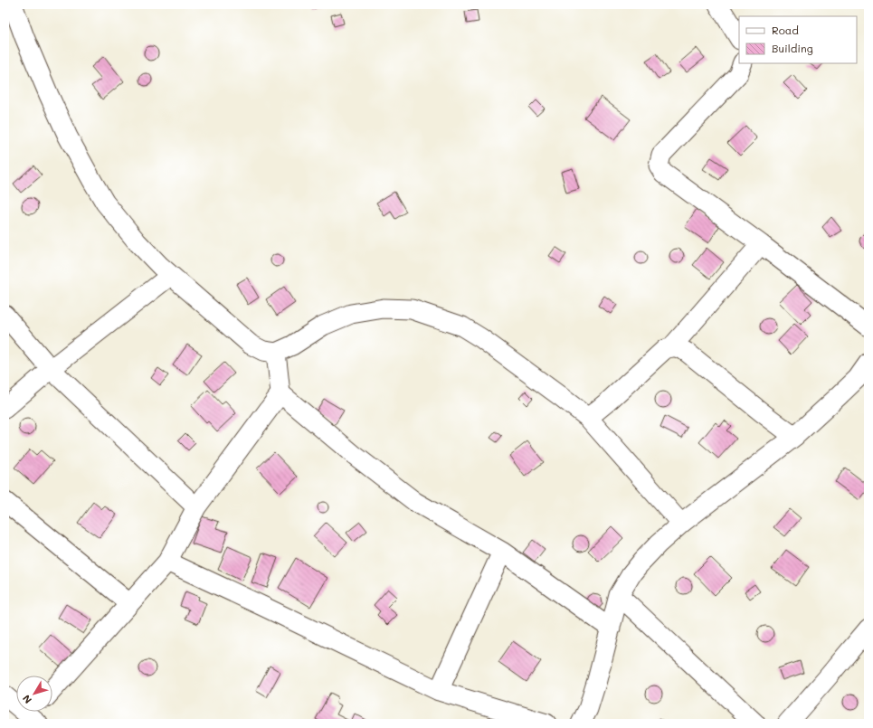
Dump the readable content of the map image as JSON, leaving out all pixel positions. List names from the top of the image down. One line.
{"legend":["Road","Building"],"north":"bottom left"}
